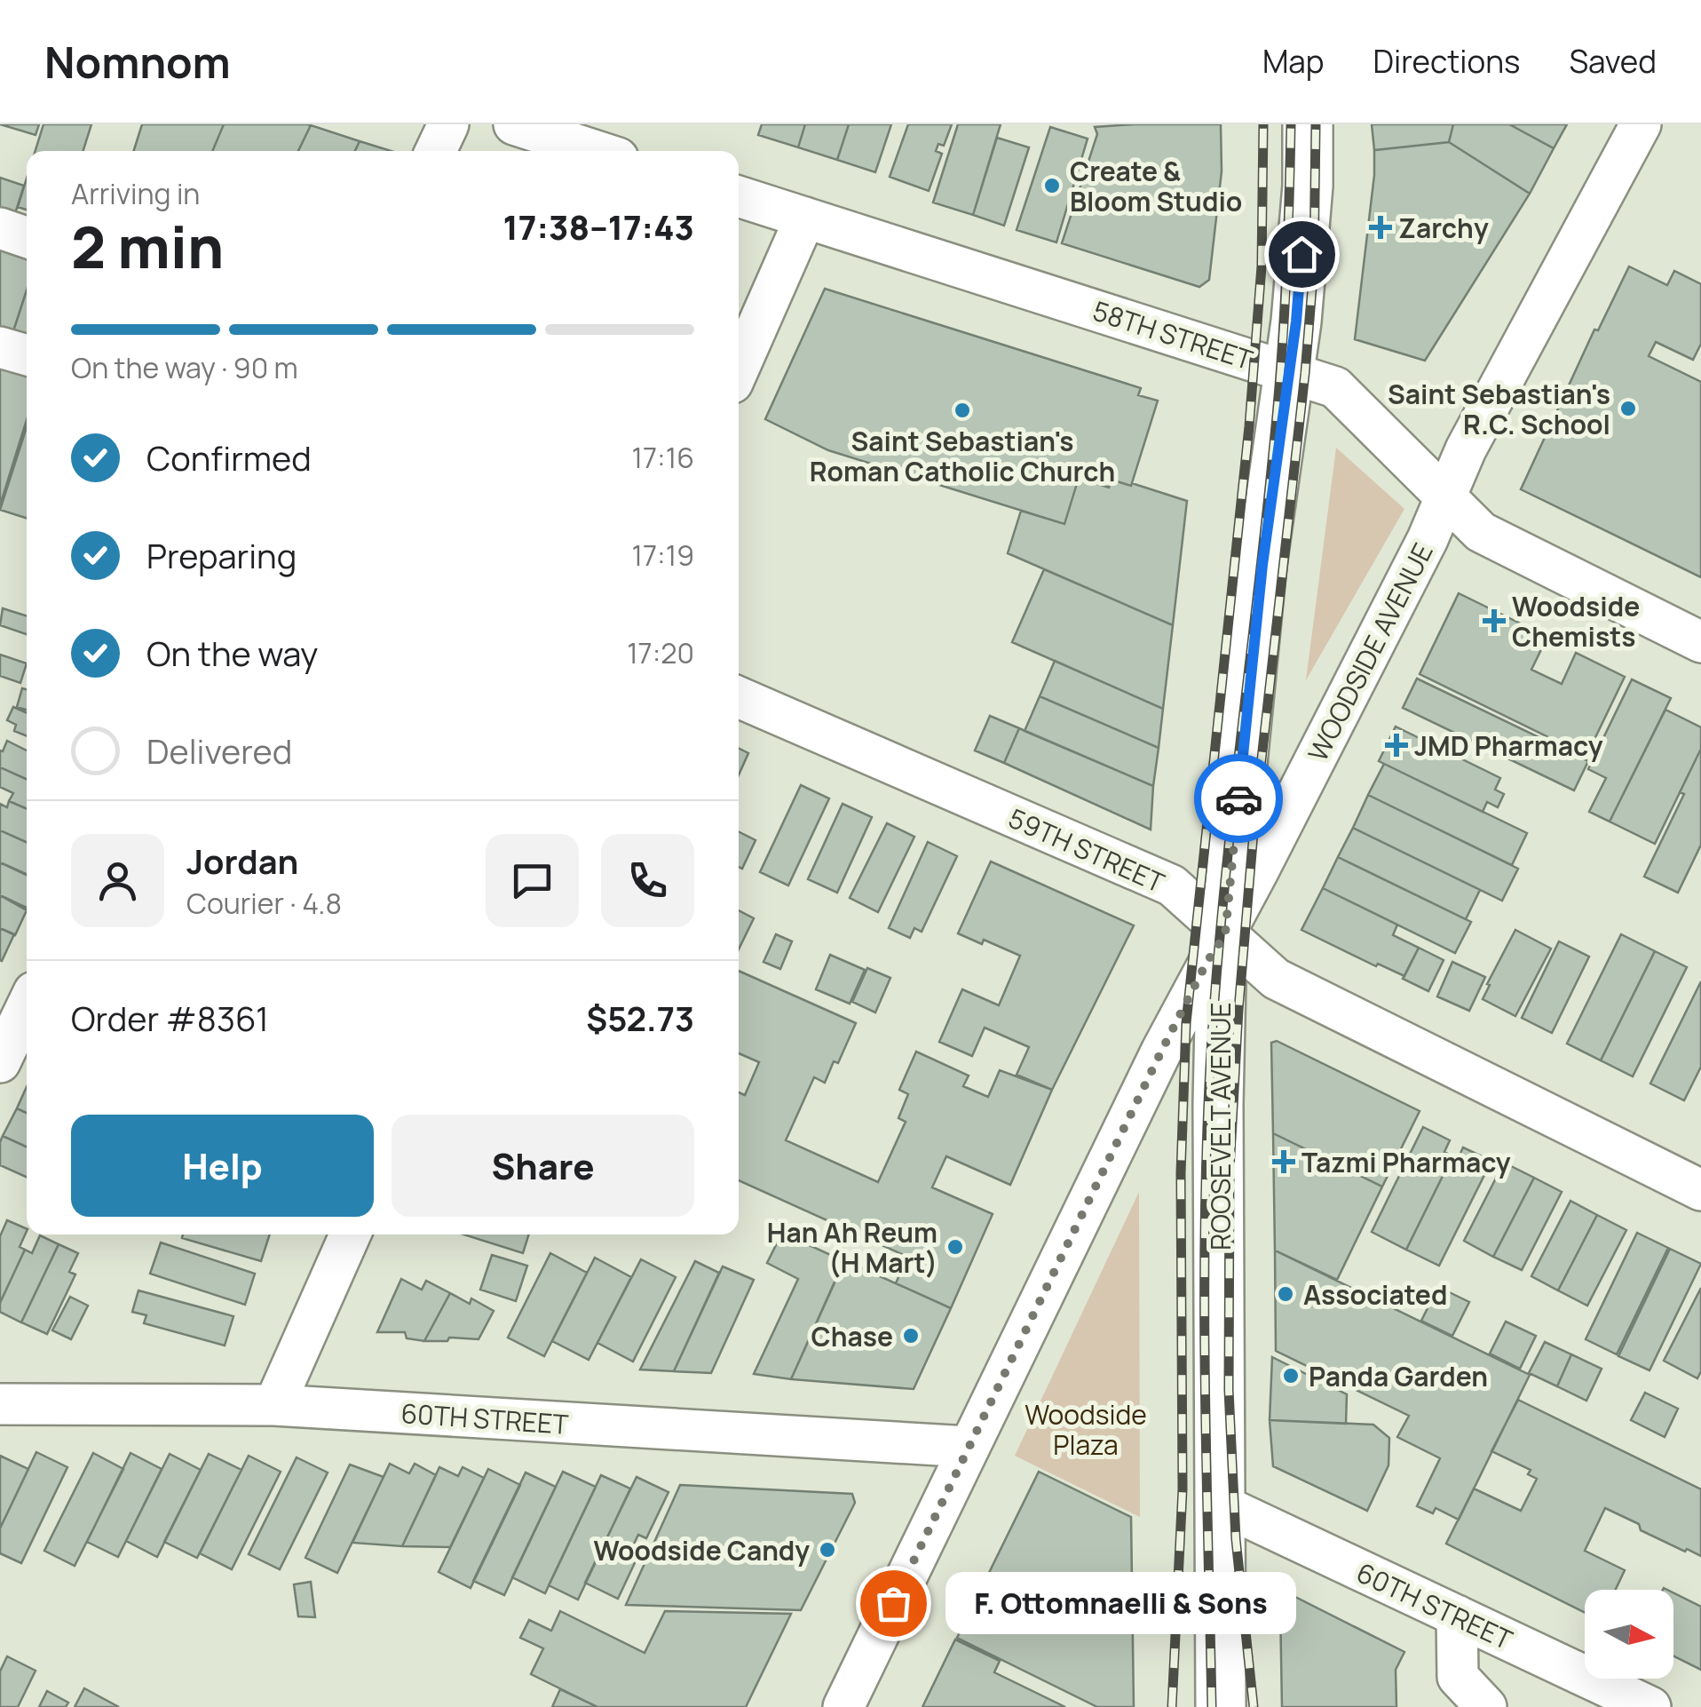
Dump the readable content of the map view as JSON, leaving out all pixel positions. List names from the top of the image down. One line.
{"streets":{"main road":["ROOSEVELT AVENUE"],"street":["58TH STREET","WOODSIDE AVENUE","59TH STREET","60TH STREET"]},"crossings":[["58TH STREET","WOODSIDE AVENUE"],["58TH STREET","ROOSEVELT AVENUE"],["WOODSIDE AVENUE","59TH STREET"],["WOODSIDE AVENUE","ROOSEVELT AVENUE"],["WOODSIDE AVENUE","60TH STREET"],["59TH STREET","ROOSEVELT AVENUE"],["ROOSEVELT AVENUE","60TH STREET"]],"parks":["Woodside Plaza"],"places":{"other":["Create & Bloom Studio","Saint Sebastian's R.C. School","Saint Sebastian's Roman Catholic Church","Han Ah Reum (H Mart)","Associated","Chase","Panda Garden","Woodside Candy","F. Ottomnaelli & Sons"],"health":["Zarchy","Woodside Chemists","JMD Pharmacy","Tazmi Pharmacy"]},"north":"right","page":{"header":"Nomnom","nav":["Map","Directions","Saved"],"heading":["2 min","Arriving in","17:38–17:43"],"panel":["Jordan","Courier · 4.8","Order #8361","$52.73"],"bar":"On the way · 90 m","list":[["Confirmed","17:16"],["Preparing","17:19"],["On the way","17:20"],"Delivered"],"buttons":["Help","Share"],"bubble":"F. Ottomnaelli & Sons"}}
